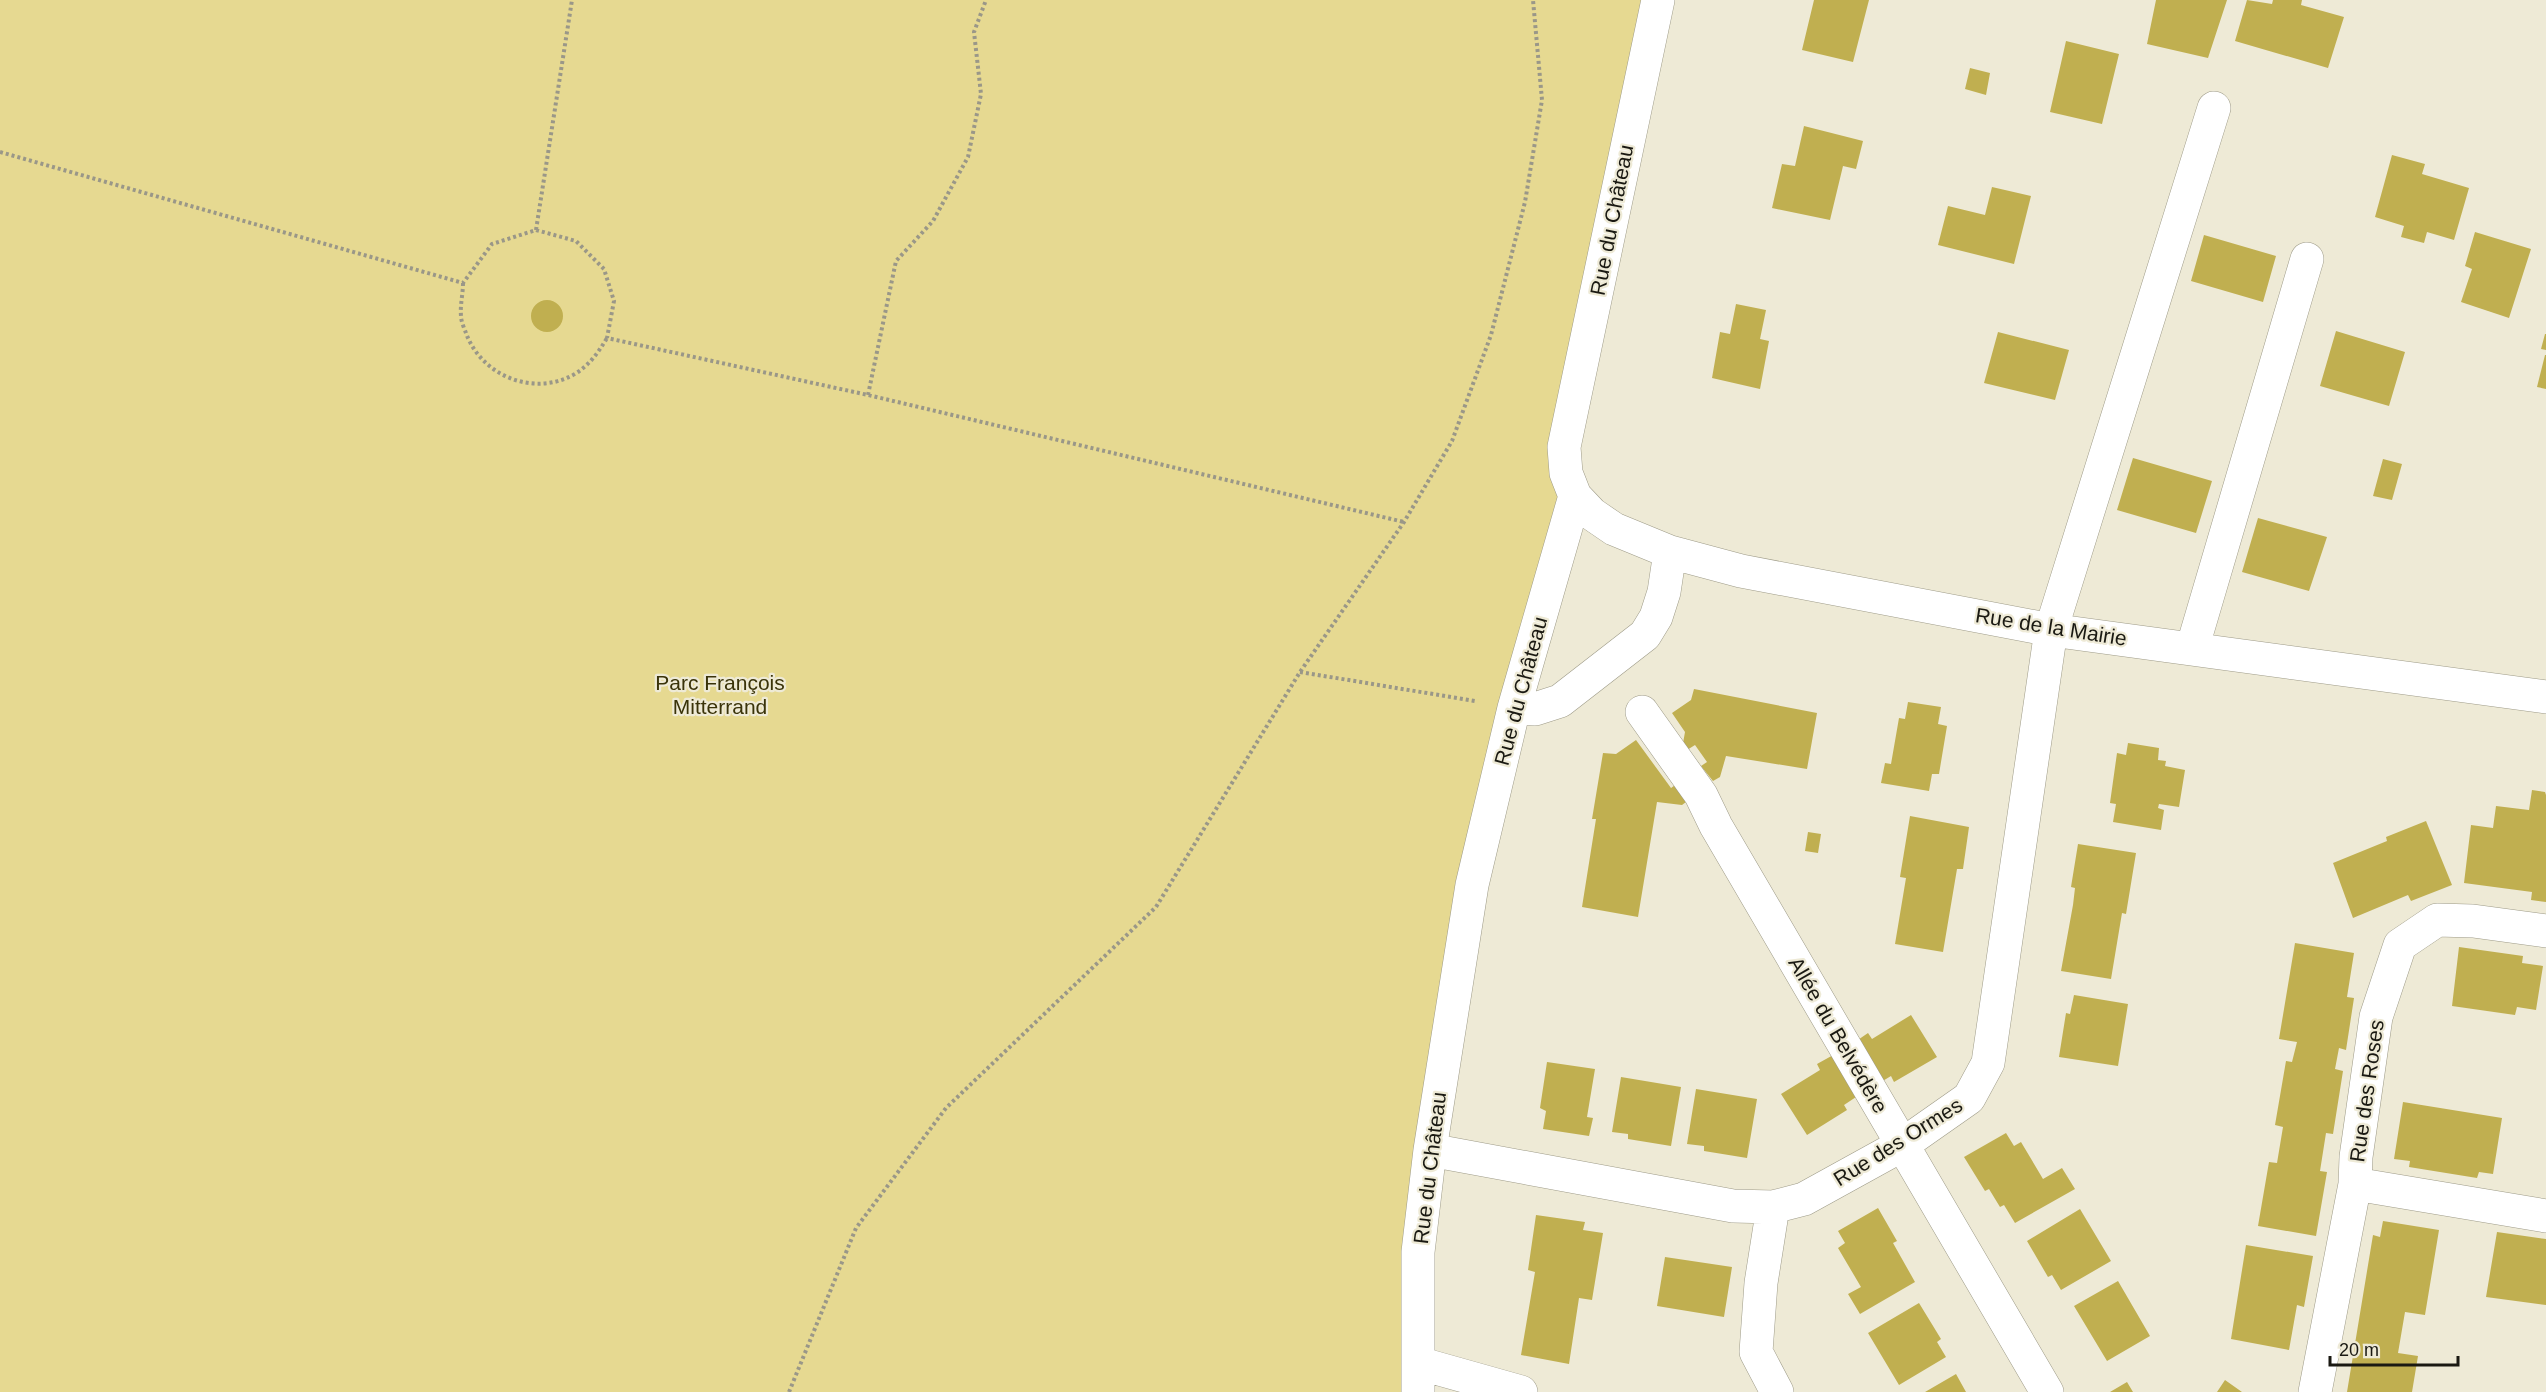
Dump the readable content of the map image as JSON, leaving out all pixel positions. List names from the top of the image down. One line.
{"streets":{"street":["Rue du Château","Rue de la Mairie","Allée du Belvédère","Rue des Roses","Rue des Ormes"]},"crossings":[["Rue du Château","Rue de la Mairie"],["Rue du Château","Rue des Ormes"],["Rue de la Mairie","Rue des Ormes"],["Allée du Belvédère","Rue des Ormes"]],"parks":["Parc François Mitterrand"],"scale_bar":"20 m"}
